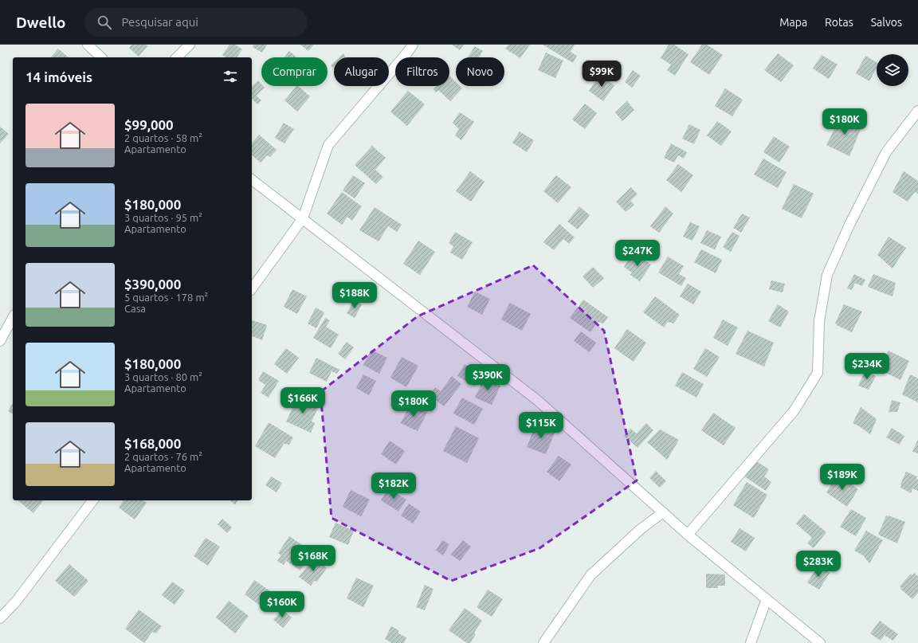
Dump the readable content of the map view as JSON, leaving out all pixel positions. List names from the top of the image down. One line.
{"page":{"header":"Dwello","search":"Pesquisar aqui","nav":["Mapa","Rotas","Salvos"],"chip":["Comprar","Alugar","Filtros","Novo"],"heading":"14 imóveis","price":["$99K","$180K","$247K","$188K","$234K","$390K","$166K","$180K","$115K","$189K","$182K","$168K","$283K","$160K"],"list":[{"name":"$99,000","note":"2 quartos · 58 m² · Apartamento"},{"name":"$180,000","note":"3 quartos · 95 m² · Apartamento"},{"name":"$390,000","note":"5 quartos · 178 m² · Casa"},{"name":"$180,000","note":"3 quartos · 80 m² · Apartamento"},{"name":"$168,000","note":"2 quartos · 76 m² · Apartamento"}]}}
